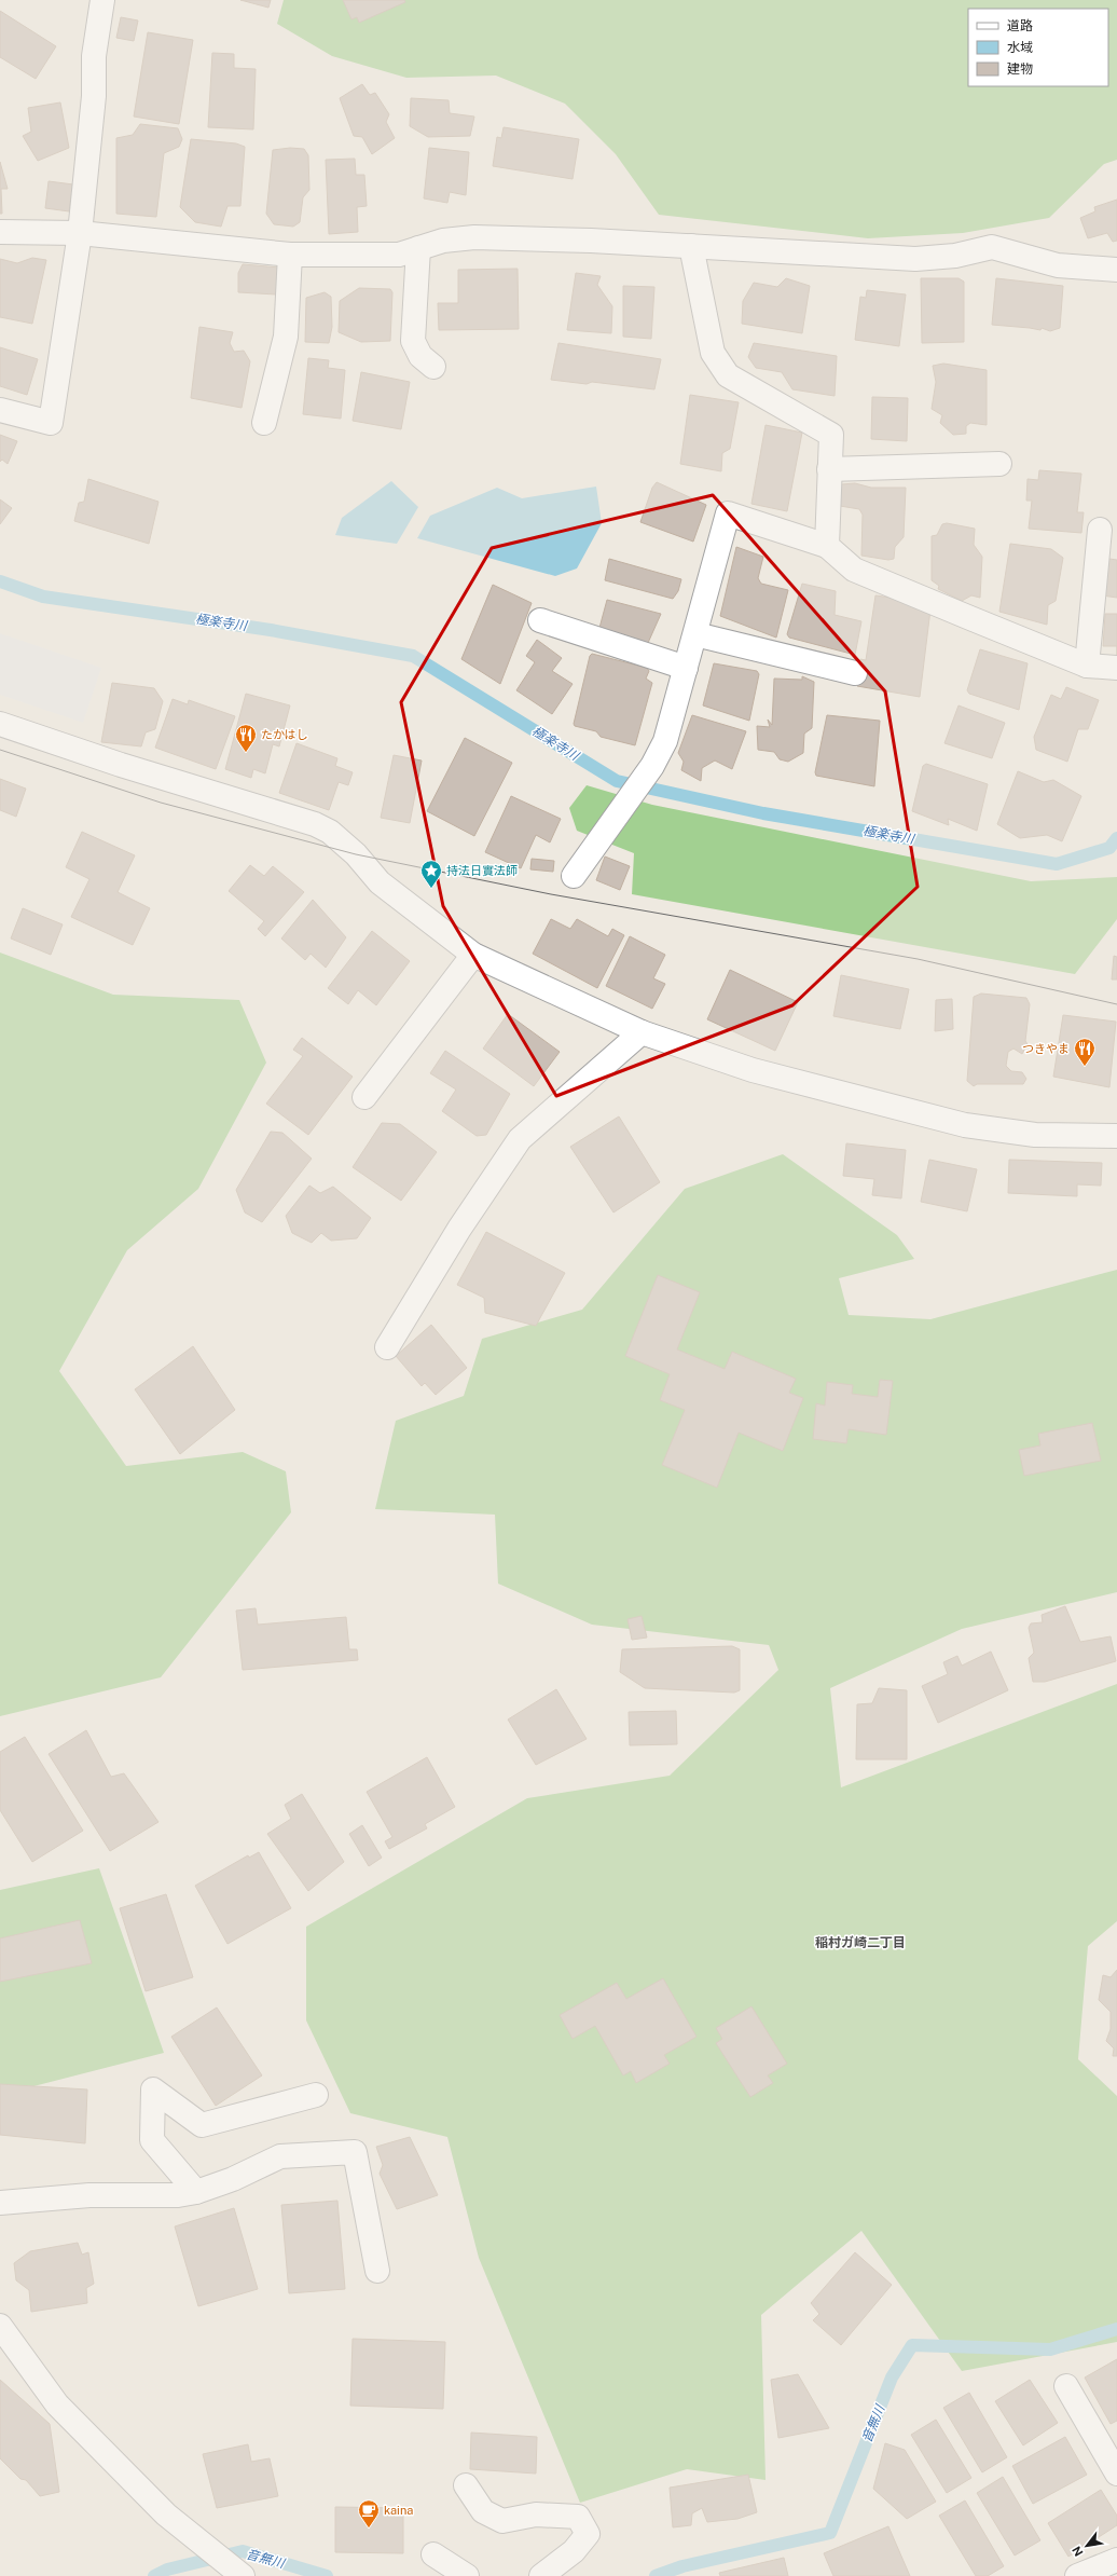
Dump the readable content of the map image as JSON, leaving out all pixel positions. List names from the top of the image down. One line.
{"districts":["稲村ガ崎二丁目"],"water":["極楽寺川","音無川"],"places":{"restaurant":["たかはし","つきやま"],"place":["持法日實法師"],"cafe":["kaina"]},"legend":["道路","水域","建物"],"north":"bottom left"}
